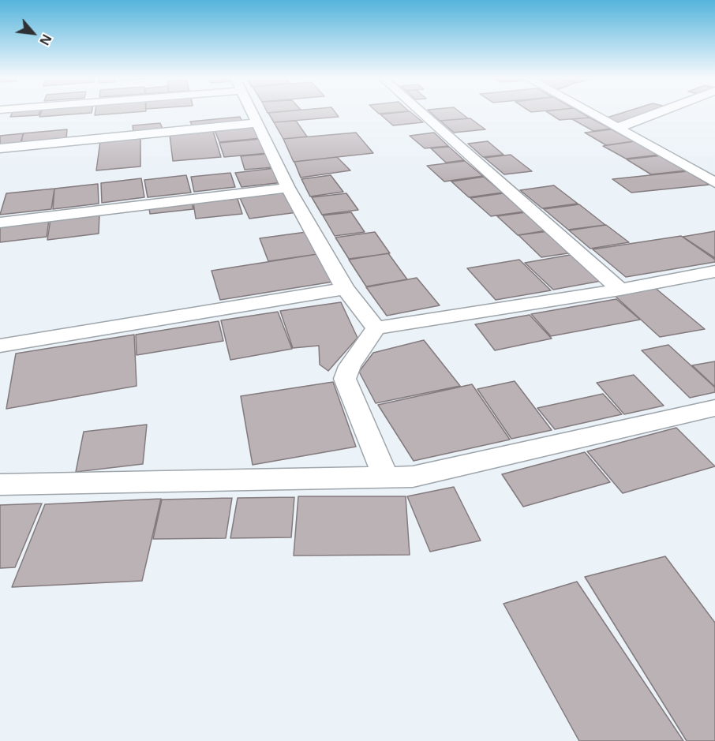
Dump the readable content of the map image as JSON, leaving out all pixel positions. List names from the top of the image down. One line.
{"north":"bottom right"}
